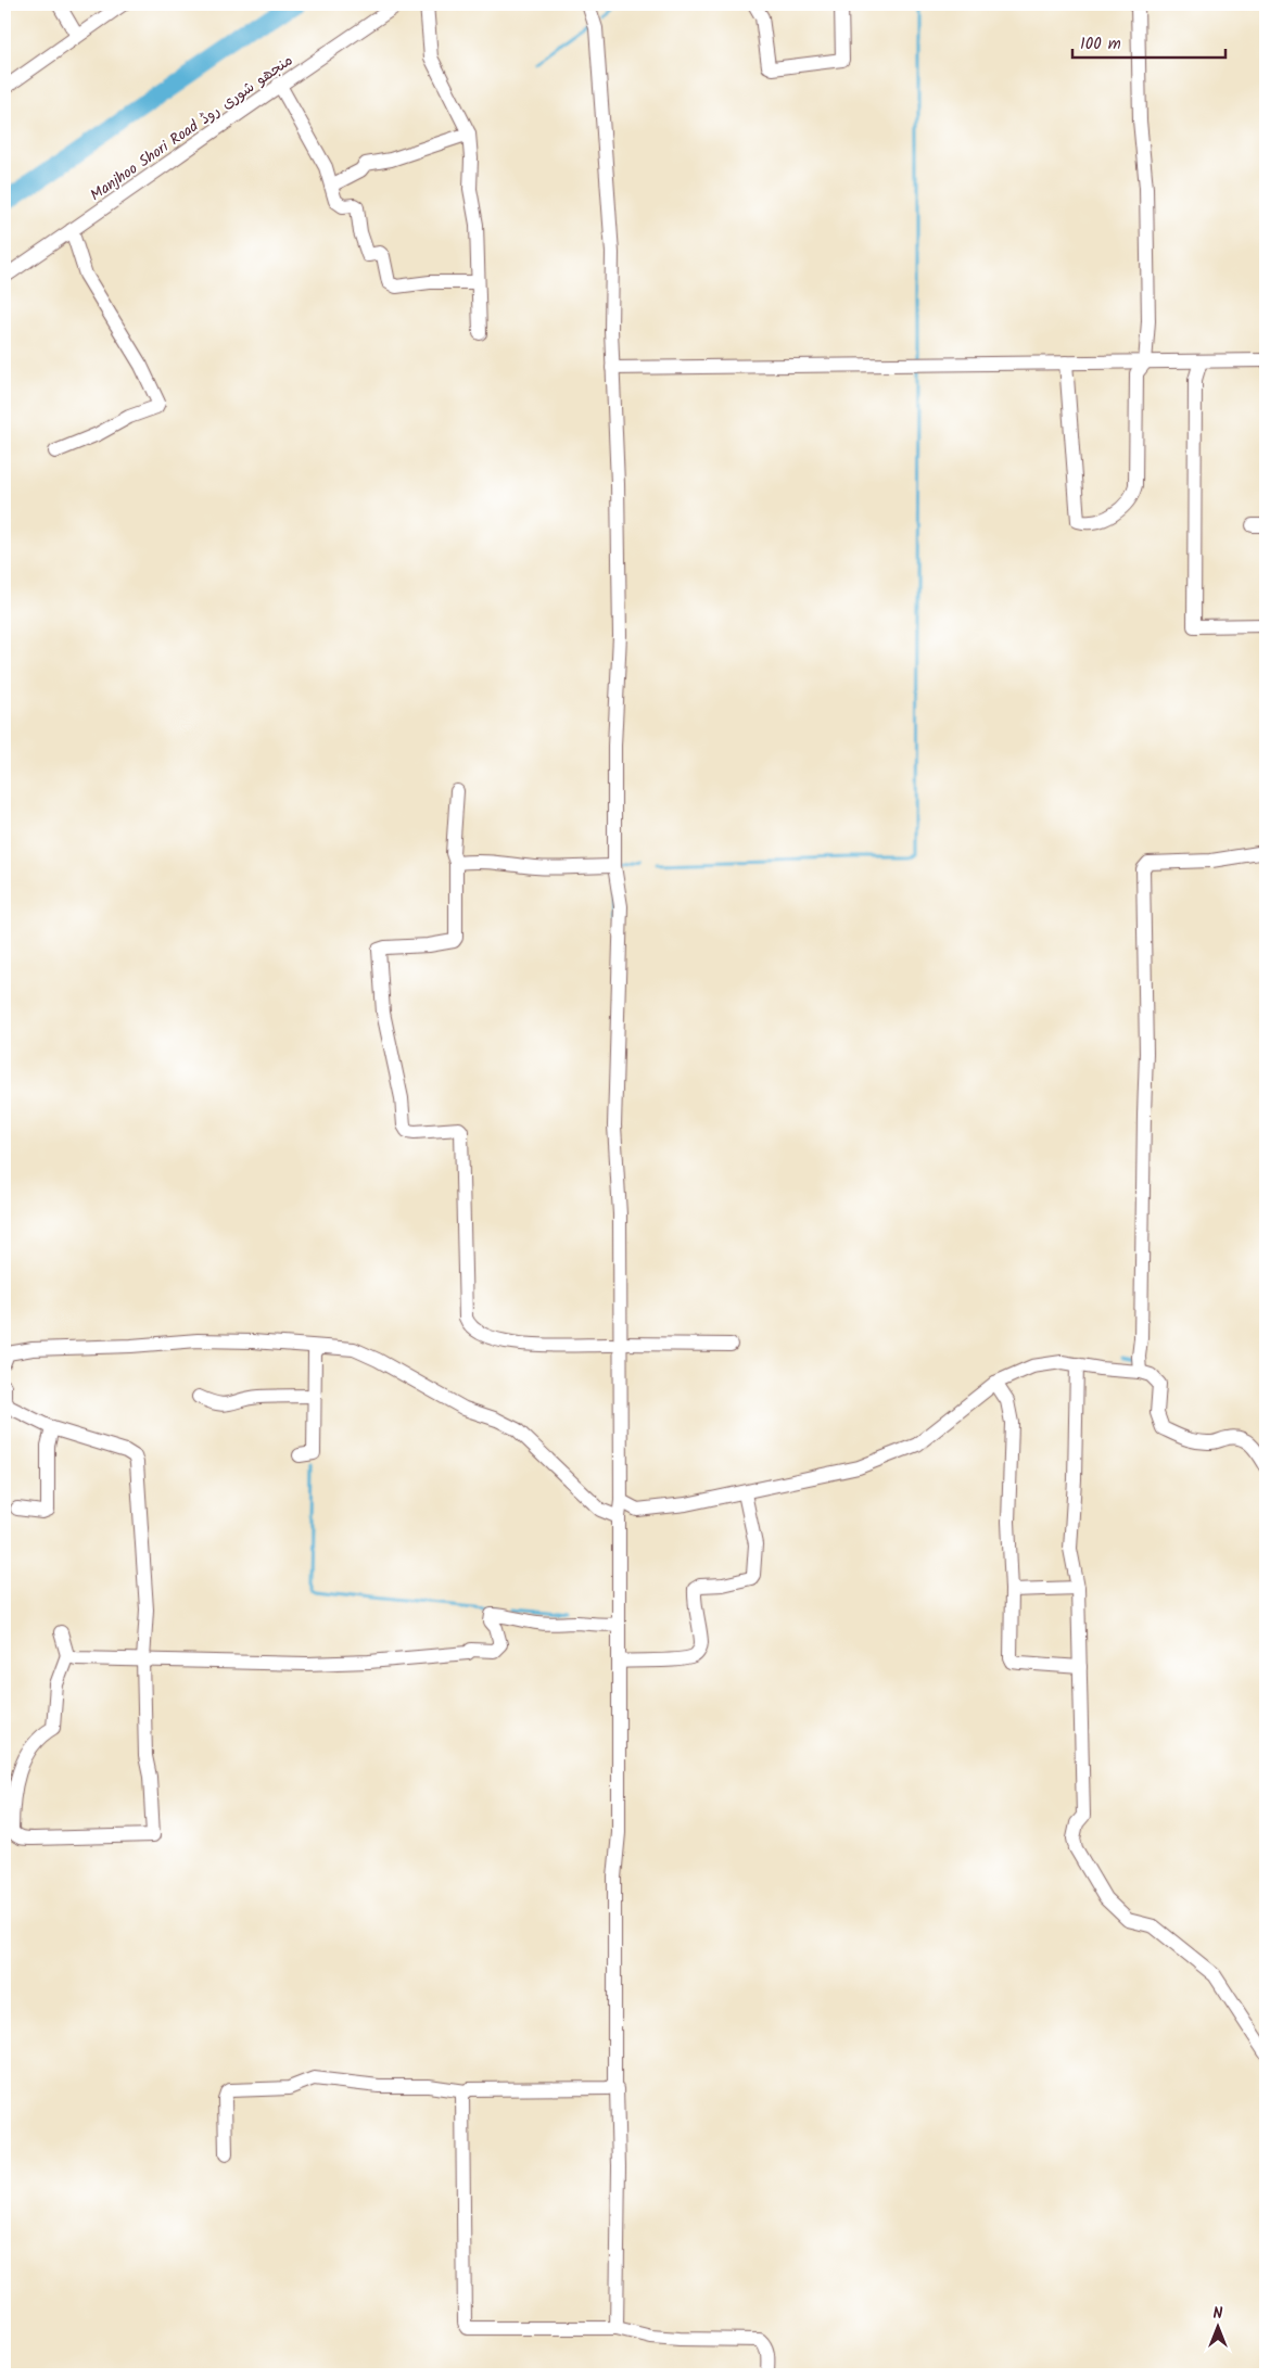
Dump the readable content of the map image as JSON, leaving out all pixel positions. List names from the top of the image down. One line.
{"streets":{"street":["Manjhoo Shori Road منجھو شوری روڈ"]},"scale_bar":"100 m","north":"top"}
